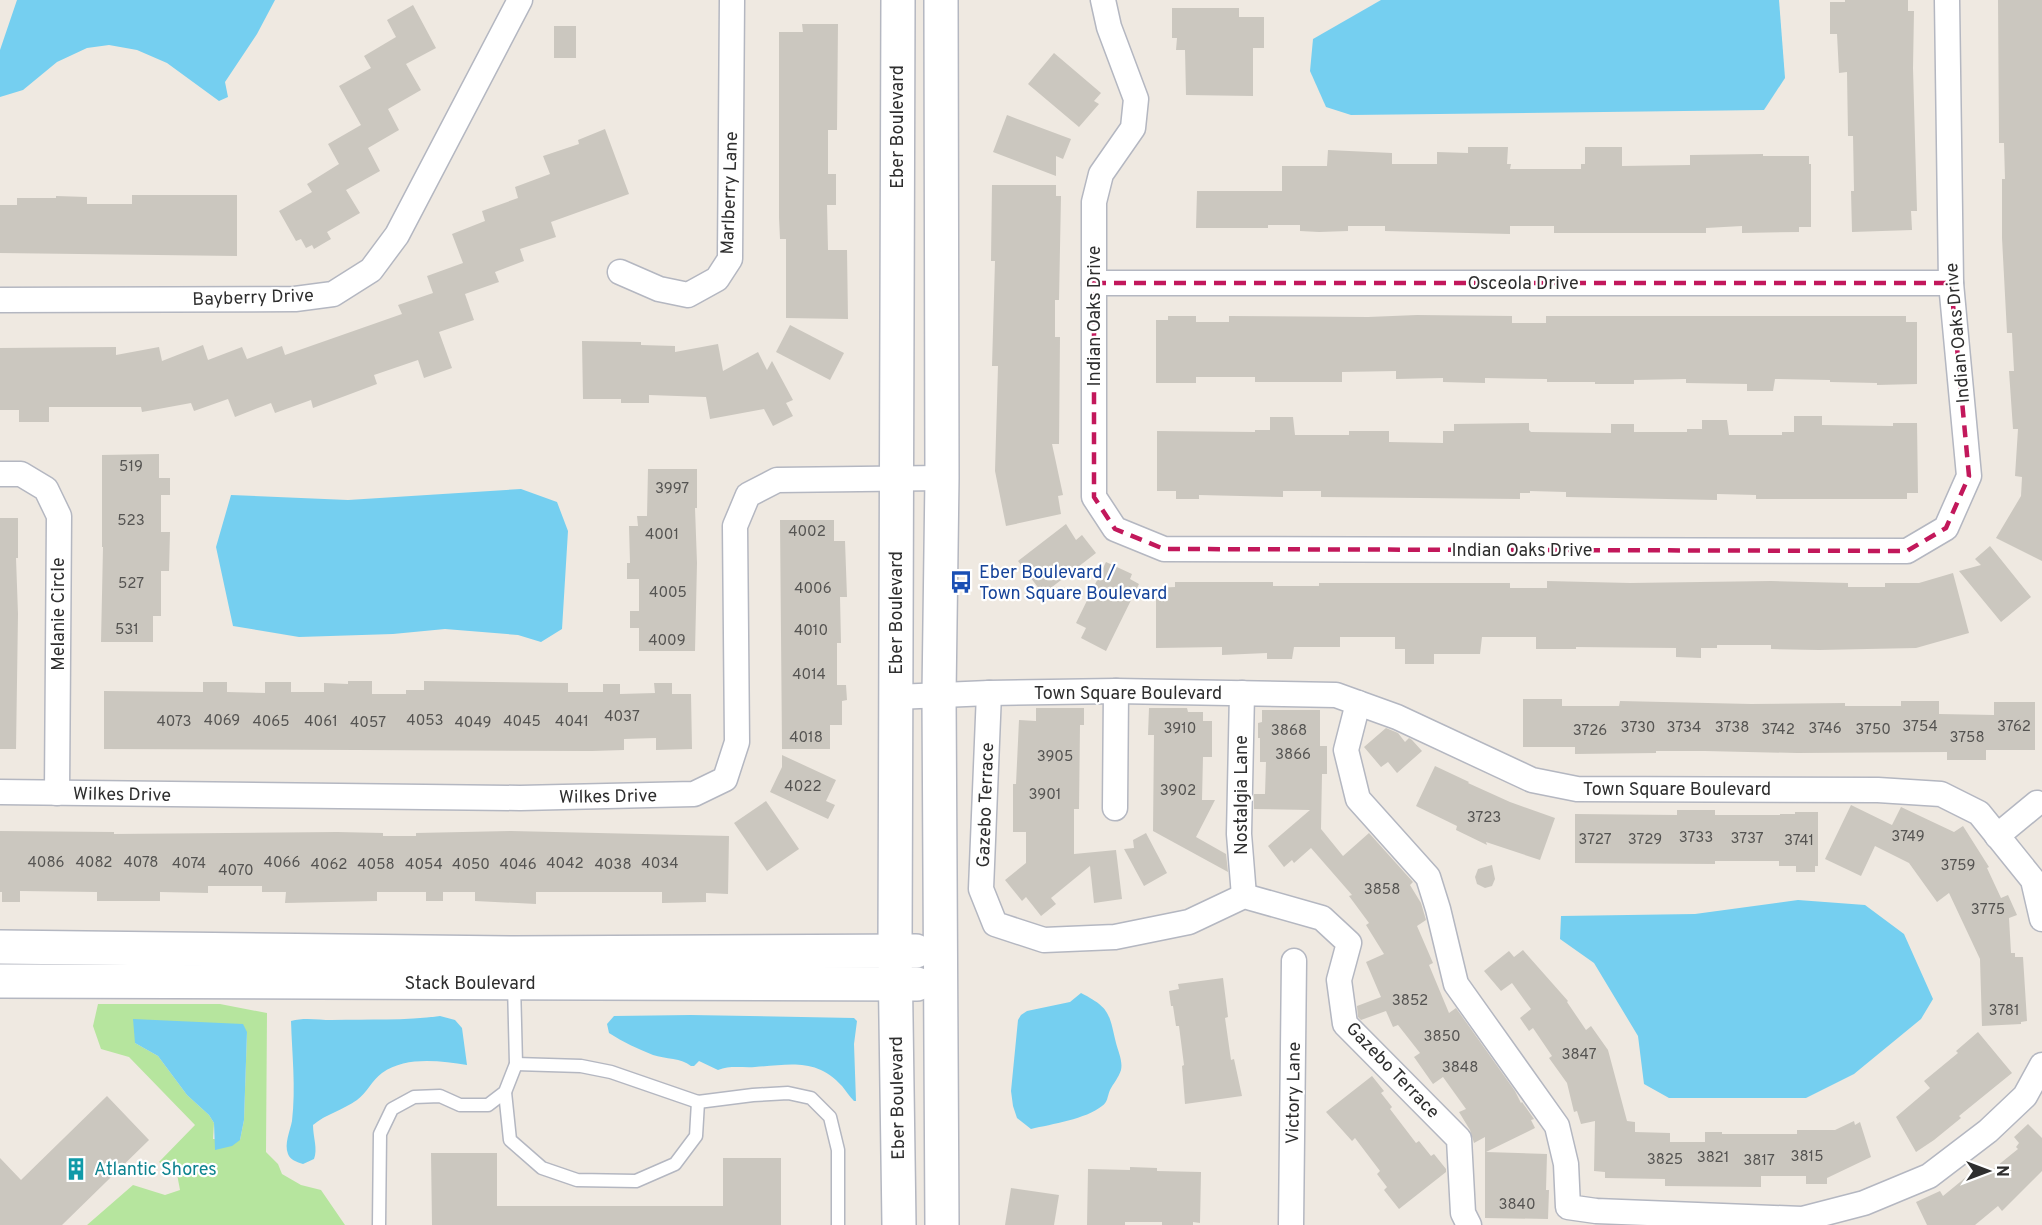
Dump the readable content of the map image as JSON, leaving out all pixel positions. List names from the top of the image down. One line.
{"streets":{"street":["Eber Boulevard","Marlberry Lane","Osceola Drive","Bayberry Drive","Indian Oaks Drive","Melanie Circle","Town Square Boulevard","Wilkes Drive","Nostalgia Lane","Gazebo Terrace","Stack Boulevard","Victory Lane"]},"crossings":[["Eber Boulevard","Town Square Boulevard"],["Eber Boulevard","Wilkes Drive"],["Eber Boulevard","Stack Boulevard"],["Osceola Drive","Indian Oaks Drive"],["Melanie Circle","Wilkes Drive"],["Town Square Boulevard","Nostalgia Lane"],["Town Square Boulevard","Gazebo Terrace"],["Nostalgia Lane","Gazebo Terrace"]],"places":{"bus stop":["Eber Boulevard / Town Square Boulevard"],"building":["Atlantic Shores"]},"house_numbers":["519","3997","523","4002","4001","527","4006","4005","531","4010","4009","4014","4037","4069","4053","4073","4065","4061","4045","4041","4057","4049","3754","3762","3730","3734","3738","3910","3746","3742","3750","3868","3726","4018","3758","3866","3905","4022","3902","3901","3723","3749","3733","3737","3727","3729","3741","4086","4082","4078","4066","4074","4042","4034","4062","4058","4054","4050","4046","4038","3759","4070","3858","3775","3852","3781","3850","3847","3848","3815","3821","3825","3817","3840"],"north":"right"}
